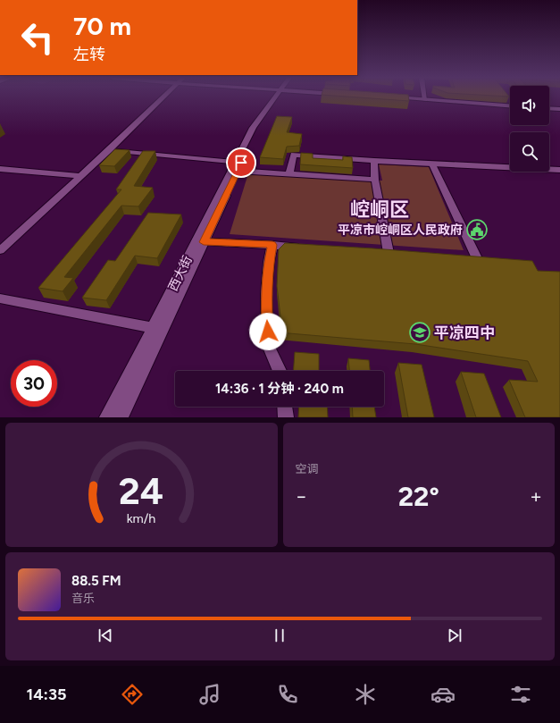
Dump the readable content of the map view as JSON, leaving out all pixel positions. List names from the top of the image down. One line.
{"streets":{"street":["西大街"]},"districts":["崆峒区"],"places":{"public building":["平凉市崆峒区人民政府"],"school or university":["平凉四中"]},"page":{"turn":["70 m","左转"],"limit":"30","trip":"14:36 · 1 分钟 · 240 m","tile":"空调","heat":["−","22°","+"],"song":["88.5 FM","音乐"],"tabs":"14:35","gauge":["24","km/h"]}}
